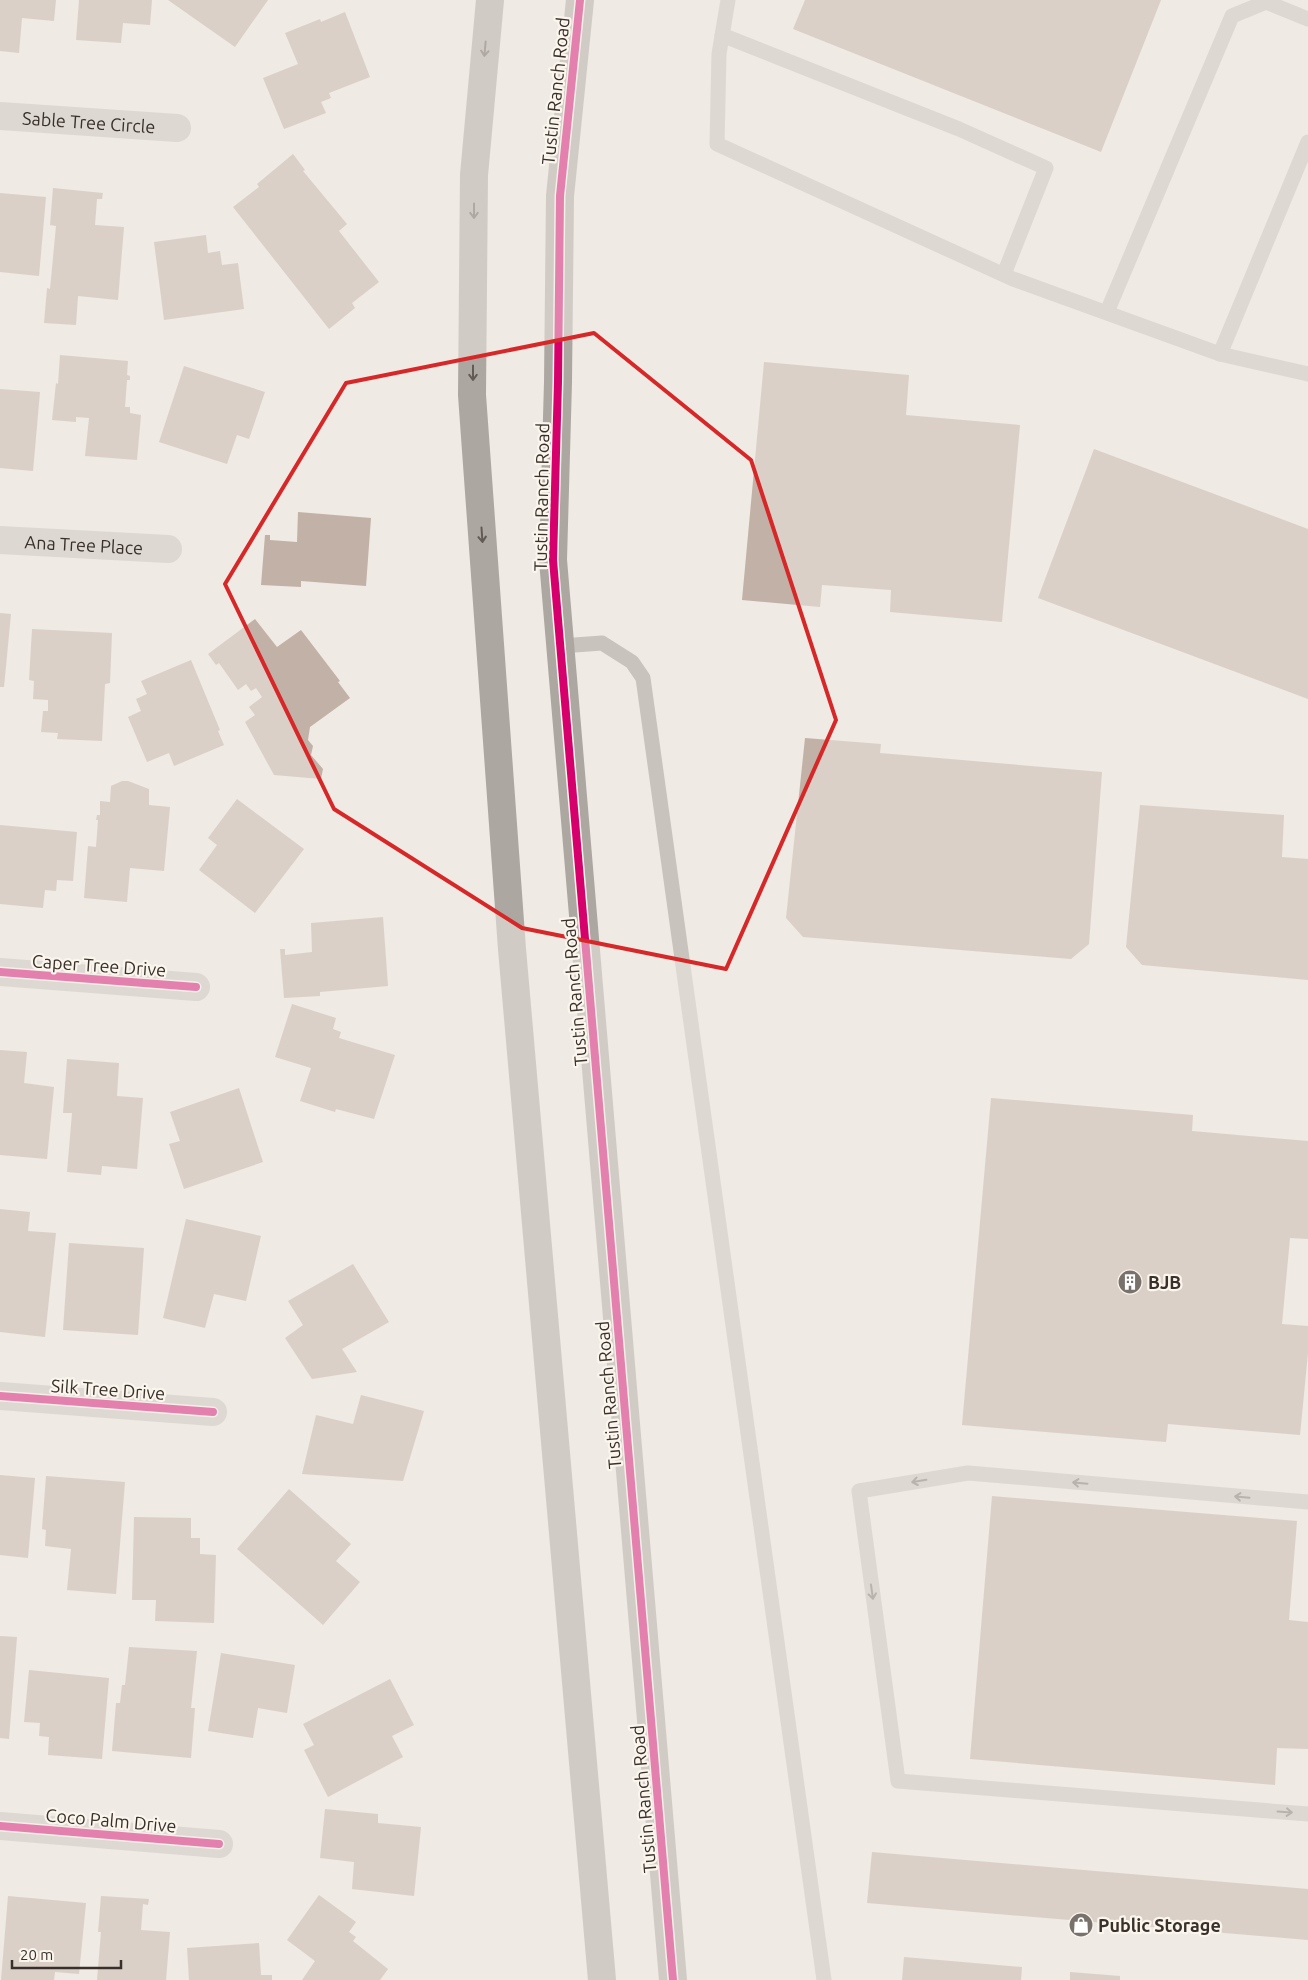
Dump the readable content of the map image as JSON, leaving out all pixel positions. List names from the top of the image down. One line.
{"streets":{"main road":["Tustin Ranch Road"],"street":["Sable Tree Circle","Ana Tree Place","Caper Tree Drive","Silk Tree Drive","Coco Palm Drive"]},"places":{"building":["BJB"],"shop":["Public Storage"]},"scale_bar":"20 m"}
